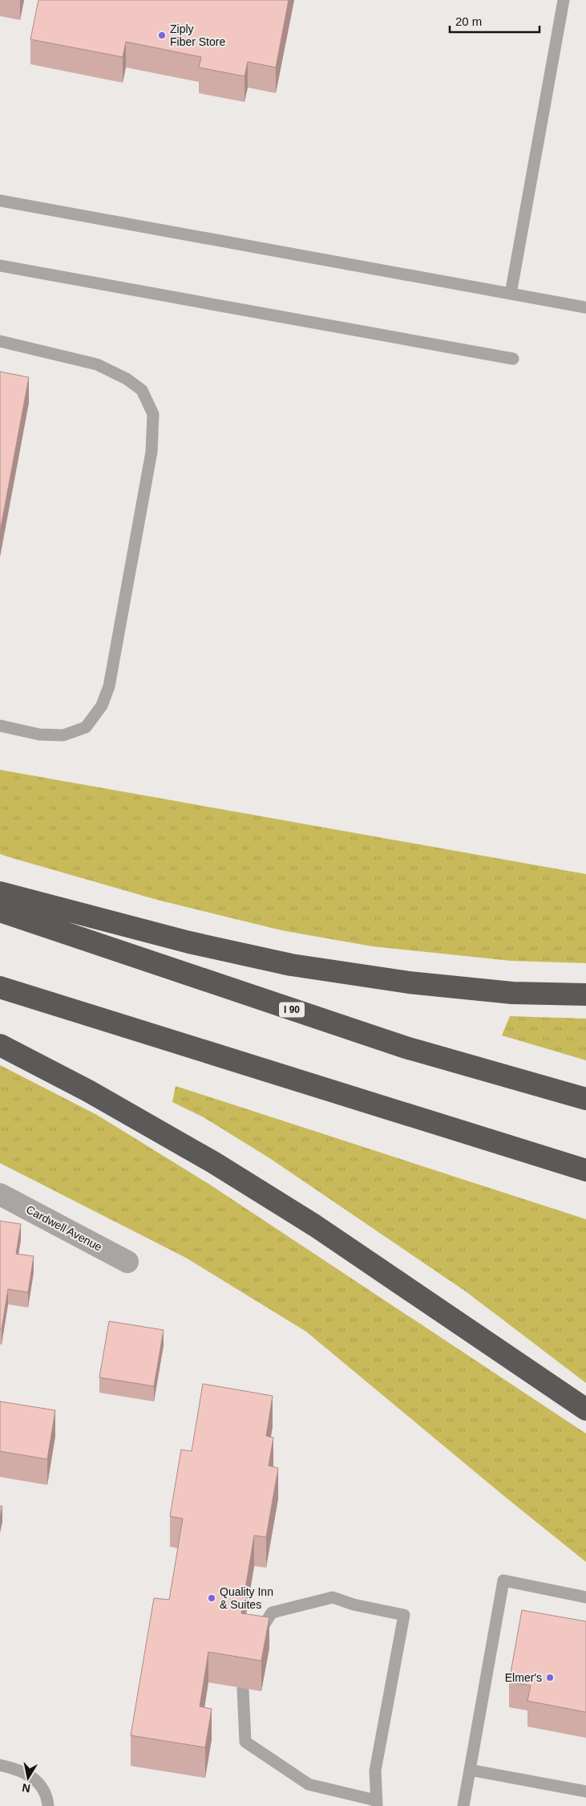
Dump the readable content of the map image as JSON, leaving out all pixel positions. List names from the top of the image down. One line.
{"streets":{"highway":["I 90"],"street":["Cardwell Avenue"]},"places":["Ziply Fiber Store","Quality Inn & Suites","Elmer's"],"scale_bar":"20 m","north":"bottom"}
